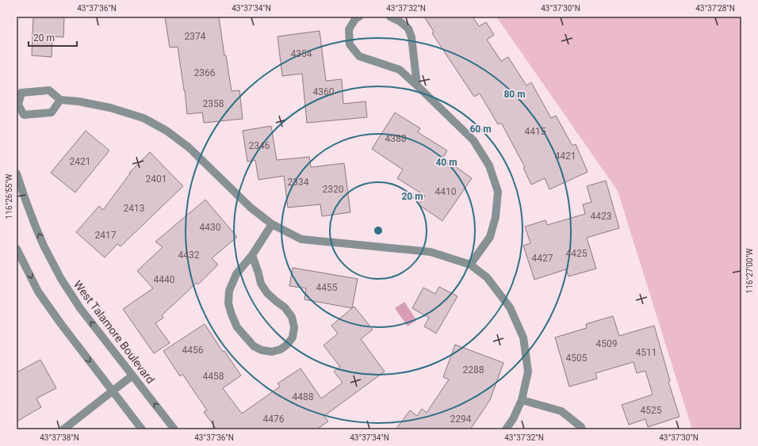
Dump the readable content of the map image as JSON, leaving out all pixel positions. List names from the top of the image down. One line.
{"streets":{"street":["West Talamore Boulevard"]},"house_numbers":["2374","4354","2366","4360","2358","4415","4388","2346","4421","2421","2401","2334","2320","4410","2413","4423","4430","2417","4425","4432","4427","4440","4455","4509","4456","4511","4505","2288","4458","4488","4525","4476","2294"],"scale_bar":"20 m","coordinates":["43°37'36\"N","43°37'34\"N","43°37'32\"N","43°37'30\"N","43°37'28\"N","116°26'55\"W","116°27'00\"W","43°37'38\"N"],"rings":["80 m","60 m","40 m","20 m"]}
